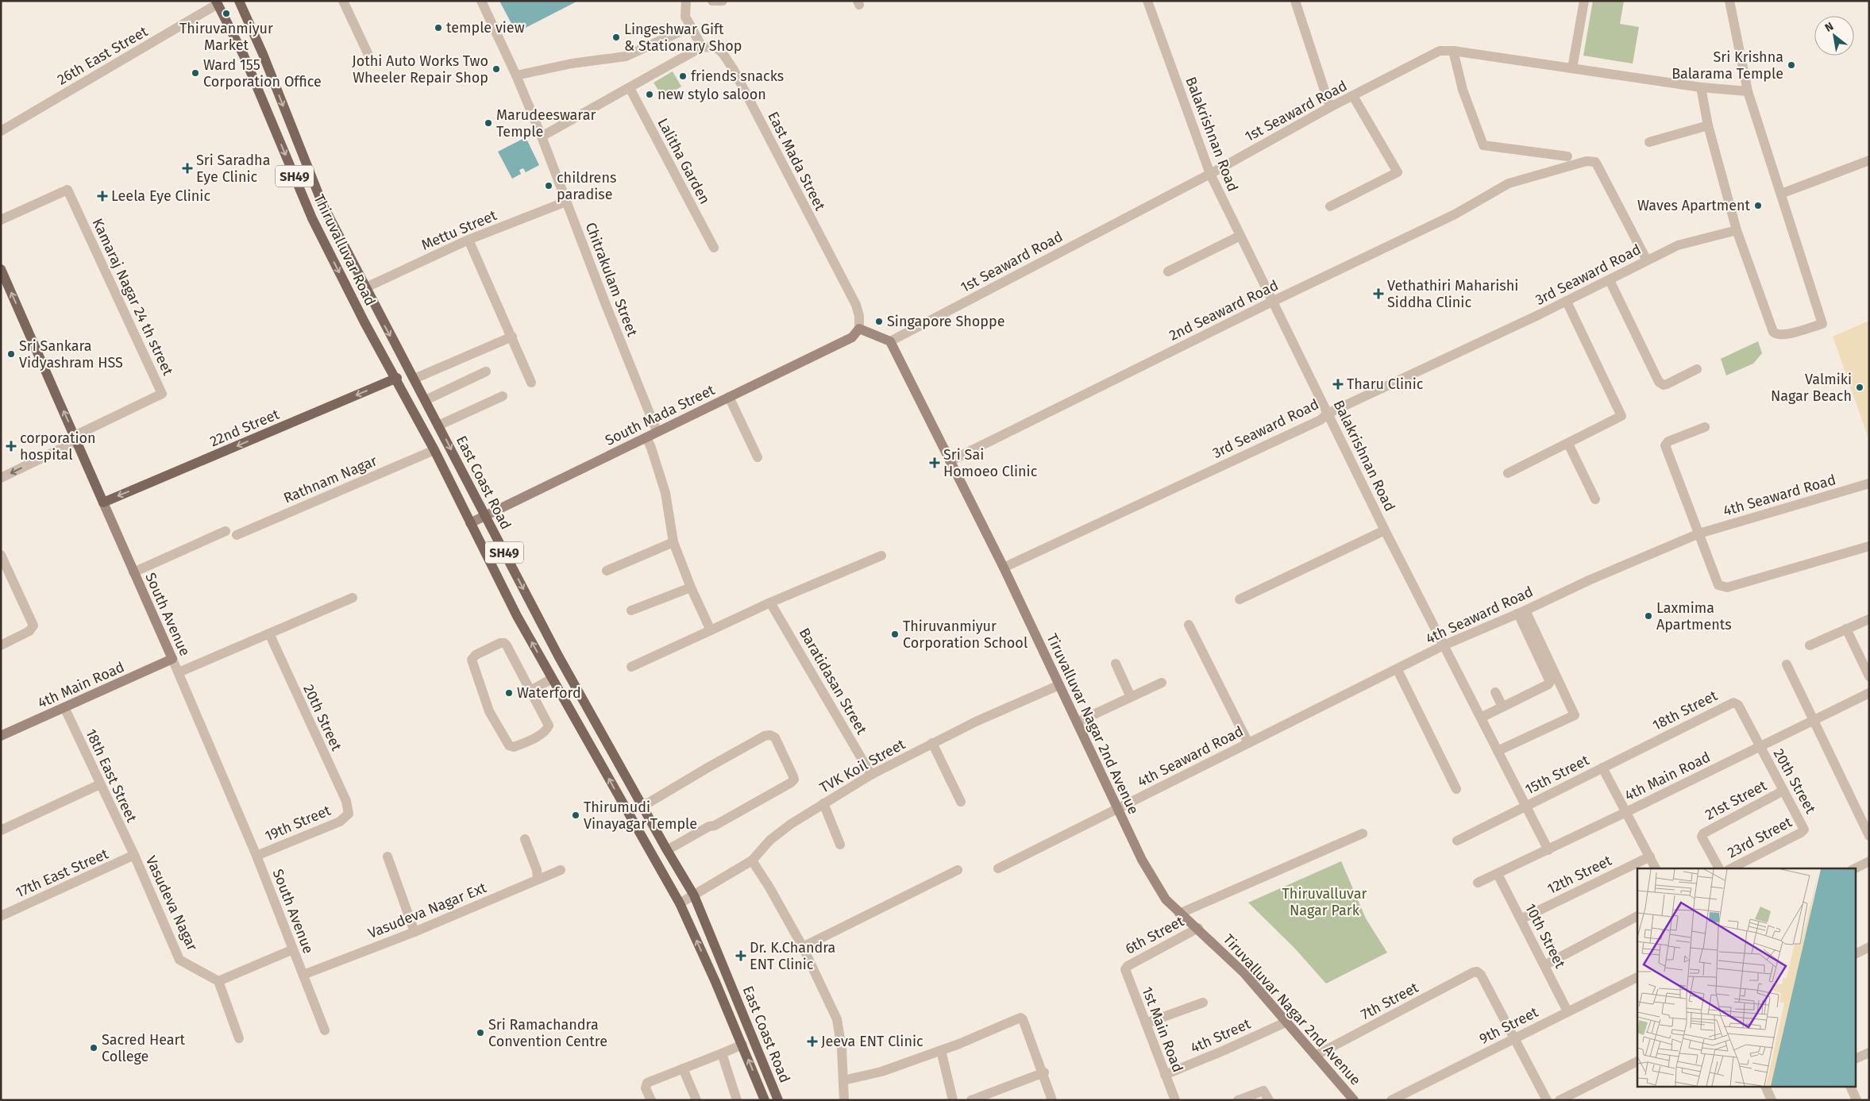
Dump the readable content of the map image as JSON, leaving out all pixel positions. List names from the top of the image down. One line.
{"streets":{"main road":["SH49","Thiruvalluvar Road","22nd Street","East Coast Road","South Avenue"],"street":["26th East Street","1st Seaward Road","Balakrishnan Road","Lalitha Garden","East Mada Street","Mettu Street","3rd Seaward Road","Chitrakulam Street","Kamaraj Nagar 24 th street","2nd Seaward Road","South Mada Street","Rathnam Nagar","4th Seaward Road","Baratidasan Street","4th Main Road","18th Street","20th Street","Tiruvalluvar Nagar 2nd Avenue","TVK Koil Street","15th Street","18th East Street","21st Street","19th Street","23rd Street","17th East Street","12th Street","Vasudeva Nagar","Vasudeva Nagar Ext","6th Street","10th Street","7th Street","9th Street","1st Main Road","4th Street"]},"crossings":[["26th East Street","Thiruvalluvar Road"],["1st Seaward Road","Balakrishnan Road"],["1st Seaward Road","Tiruvalluvar Nagar 2nd Avenue"],["Balakrishnan Road","3rd Seaward Road"],["Balakrishnan Road","2nd Seaward Road"],["Balakrishnan Road","4th Seaward Road"],["Balakrishnan Road","15th Street"],["East Mada Street","South Mada Street"],["Mettu Street","Chitrakulam Street"],["Mettu Street","East Coast Road"],["Thiruvalluvar Road","22nd Street"],["Thiruvalluvar Road","East Coast Road"],["3rd Seaward Road","2nd Seaward Road"],["3rd Seaward Road","Tiruvalluvar Nagar 2nd Avenue"],["Chitrakulam Street","South Mada Street"],["Kamaraj Nagar 24 th street","South Avenue"],["2nd Seaward Road","Tiruvalluvar Nagar 2nd Avenue"],["South Mada Street","East Coast Road"],["22nd Street","East Coast Road"],["22nd Street","South Avenue"],["Rathnam Nagar","East Coast Road"],["East Coast Road","TVK Koil Street"],["4th Seaward Road","Tiruvalluvar Nagar 2nd Avenue"],["South Avenue","4th Main Road"],["South Avenue","19th Street"],["South Avenue","Vasudeva Nagar Ext"],["Baratidasan Street","TVK Koil Street"],["4th Main Road","18th Street"],["4th Main Road","20th Street"],["4th Main Road","15th Street"],["4th Main Road","18th East Street"],["4th Main Road","10th Street"],["18th Street","20th Street"],["18th Street","15th Street"],["20th Street","21st Street"],["20th Street","19th Street"],["20th Street","23rd Street"],["Tiruvalluvar Nagar 2nd Avenue","TVK Koil Street"],["Tiruvalluvar Nagar 2nd Avenue","6th Street"],["Tiruvalluvar Nagar 2nd Avenue","7th Street"],["Tiruvalluvar Nagar 2nd Avenue","4th Street"],["18th East Street","17th East Street"],["18th East Street","Vasudeva Nagar"],["17th East Street","Vasudeva Nagar"],["12th Street","10th Street"],["6th Street","1st Main Road"],["10th Street","9th Street"],["7th Street","9th Street"],["1st Main Road","4th Street"]],"one_way":["Thiruvalluvar Road","22nd Street"],"parks":["Thiruvalluvar Nagar Park"],"places":{"other":["Thiruvanmiyur Market","temple view","Lingeshwar Gift & Stationary Shop","Sri Krishna Balarama Temple","Jothi Auto Works Two Wheeler Repair Shop","Ward 155 Corporation Office","friends snacks","new stylo saloon","Marudeeswarar Temple","childrens paradise","Waves Apartment","Singapore Shoppe","Sri Sankara Vidyashram HSS","Valmiki Nagar Beach","Laxmima Apartments","Thiruvanmiyur Corporation School","Waterford","Thirumudi Vinayagar Temple","Sri Ramachandra Convention Centre","Sacred Heart College"],"health":["Sri Saradha Eye Clinic","Leela Eye Clinic","Vethathiri Maharishi Siddha Clinic","Tharu Clinic","corporation hospital","Sri Sai Homoeo Clinic","Dr. K.Chandra ENT Clinic","Jeeva ENT Clinic"]},"north":"top left"}
